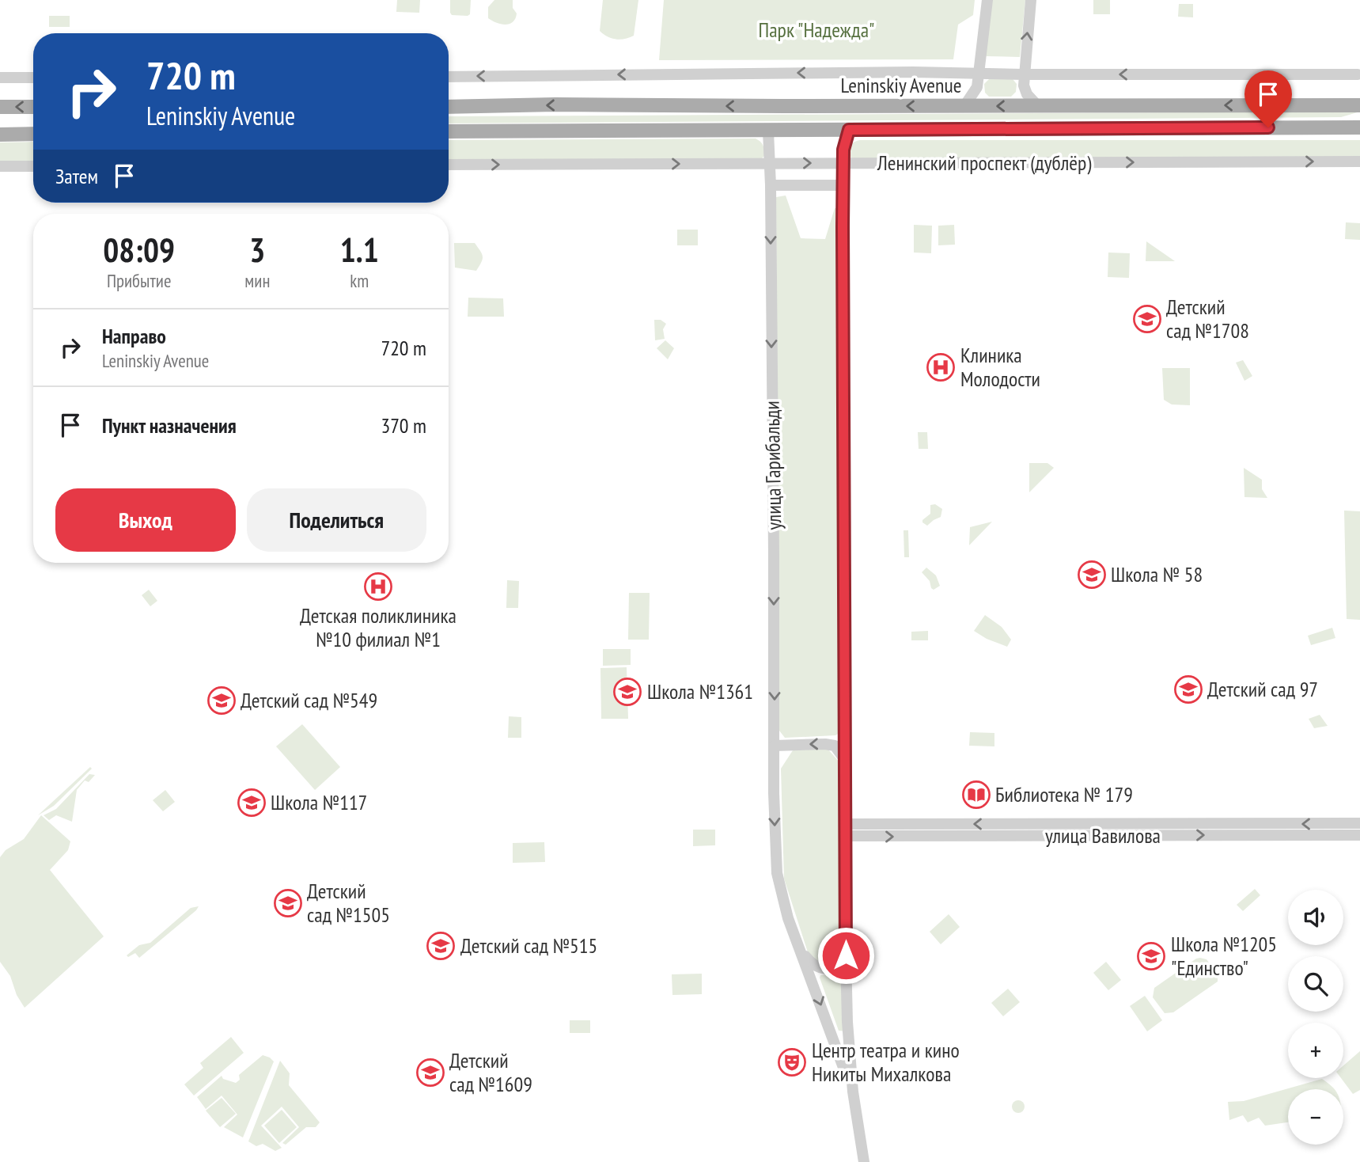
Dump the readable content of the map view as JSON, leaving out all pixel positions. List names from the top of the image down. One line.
{"streets":{"main road":["Leninskiy Avenue"],"street":["Ленинский проспект (дублёр)","улица Гарибальди","улица Вавилова"]},"crossings":[["Leninskiy Avenue","улица Гарибальди"],["Ленинский проспект (дублёр)","улица Гарибальди"],["улица Гарибальди","улица Вавилова"]],"parks":["Парк \"Надежда\""],"places":{"school or university":["Детский сад №1708","Школа № 58","Детский сад 97","Школа №1361","Детский сад №549","Школа №117","Детский сад №1505","Детский сад №515","Школа №1205 \"Единство\"","Детский сад №1609"],"hospital":["Клиника Молодости","Детская поликлиника №10 филиал №1"],"library":["Библиотека № 179"],"theatre":["Центр театра и кино Никиты Михалкова"]},"page":{"turn":["720 m","Leninskiy Avenue"],"then":"Затем","eta":["08:09","Прибытие","3","мин","1.1","km"],"list":[{"name":"Направо","note":"Leninskiy Avenue","value":"720 m"},{"name":"Пункт назначения","value":"370 m"}],"buttons":["Выход","Поделиться"],"map_buttons":["+","−"]}}
